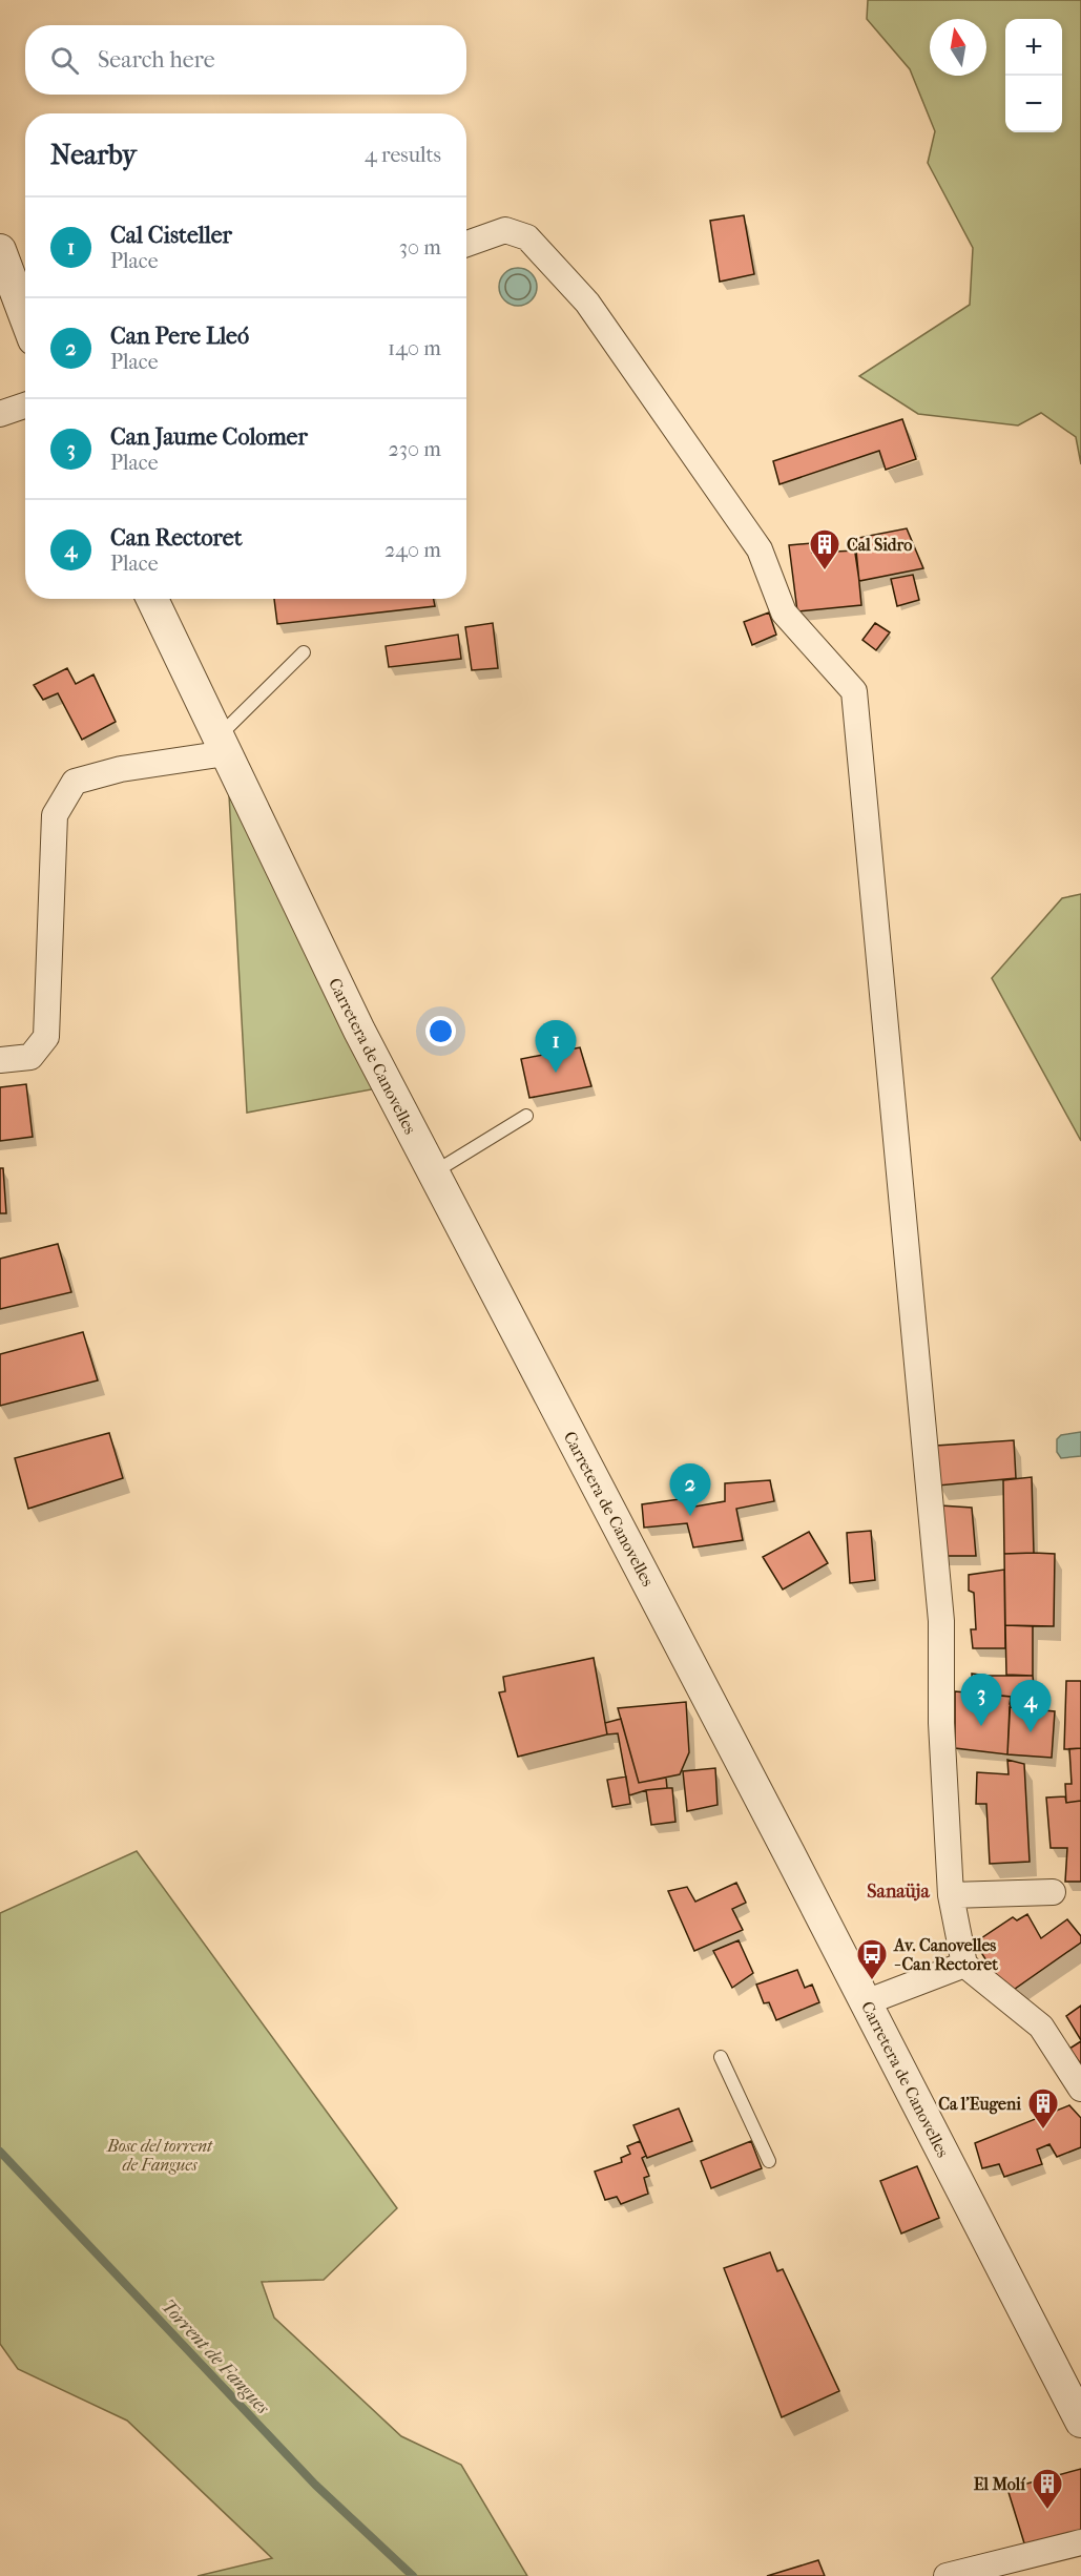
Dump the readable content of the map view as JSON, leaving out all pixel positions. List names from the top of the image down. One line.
{"streets":{"street":["Carretera de Canovelles"]},"districts":["Sanaüja"],"water":["Torrent de Fangues"],"parks":["Bosc del torrent de Fangues"],"places":{"building":["Cal Sidro","Ca l'Eugeni","El Molí"],"bus stop":["Av. Canovelles - Can Rectoret"]},"north":"top","page":{"map_buttons":["+","−"],"search":"Search here","heading":["Nearby","4 results"],"list":[{"mark":"1","name":"Cal Cisteller","note":"Place","value":"30 m"},{"mark":"2","name":"Can Pere Lleó","note":"Place","value":"140 m"},{"mark":"3","name":"Can Jaume Colomer","note":"Place","value":"230 m"},{"mark":"4","name":"Can Rectoret","note":"Place","value":"240 m"}],"pins":["1","2","3","4"]}}
